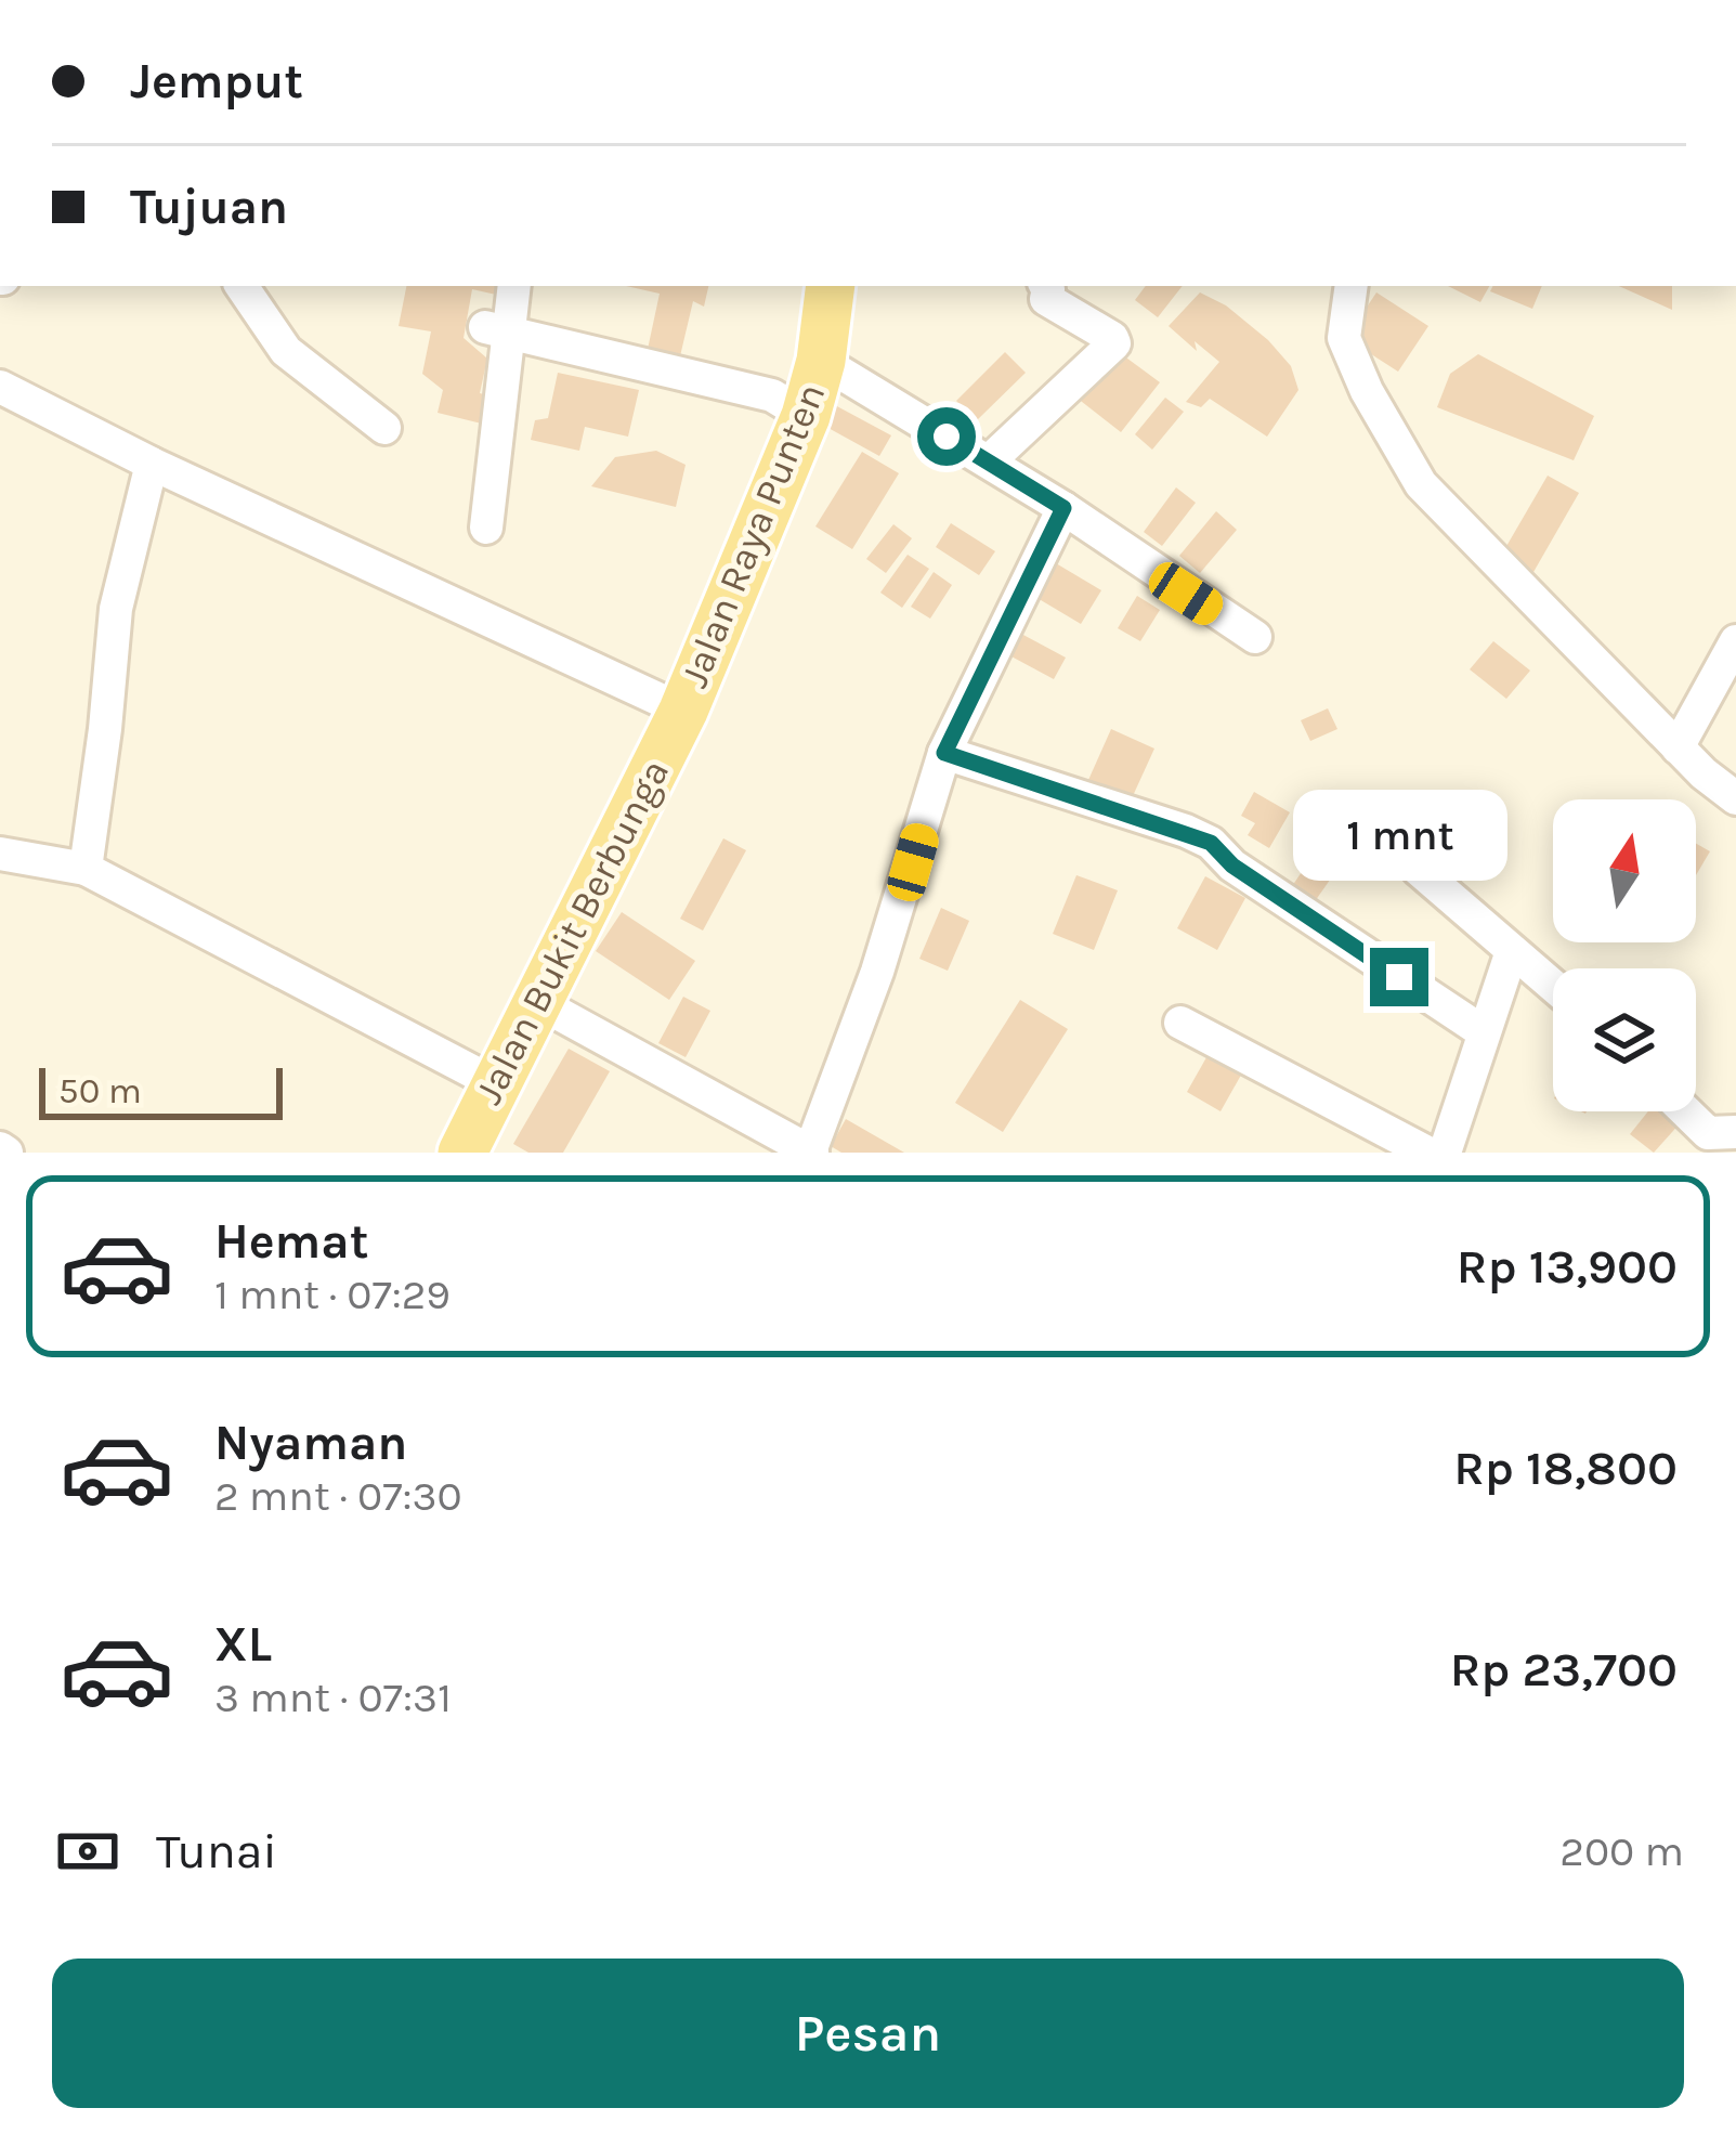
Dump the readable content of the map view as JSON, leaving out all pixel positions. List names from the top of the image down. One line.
{"streets":{"main road":["Jalan Raya Punten","Jalan Bukit Berbunga"]},"crossings":[["Jalan Raya Punten","Jalan Bukit Berbunga"]],"scale_bar":"50 m","north":"top","page":{"banner":["Jemput","Tujuan"],"bubble":"1 mnt","scale":"50 m","list":[{"name":"Hemat","note":"1 mnt · 07:29","value":"Rp 13,900"},{"name":"Nyaman","note":"2 mnt · 07:30","value":"Rp 18,800"},{"name":"XL","note":"3 mnt · 07:31","value":"Rp 23,700"}],"pay":["Tunai","200 m"],"buttons":"Pesan"}}
